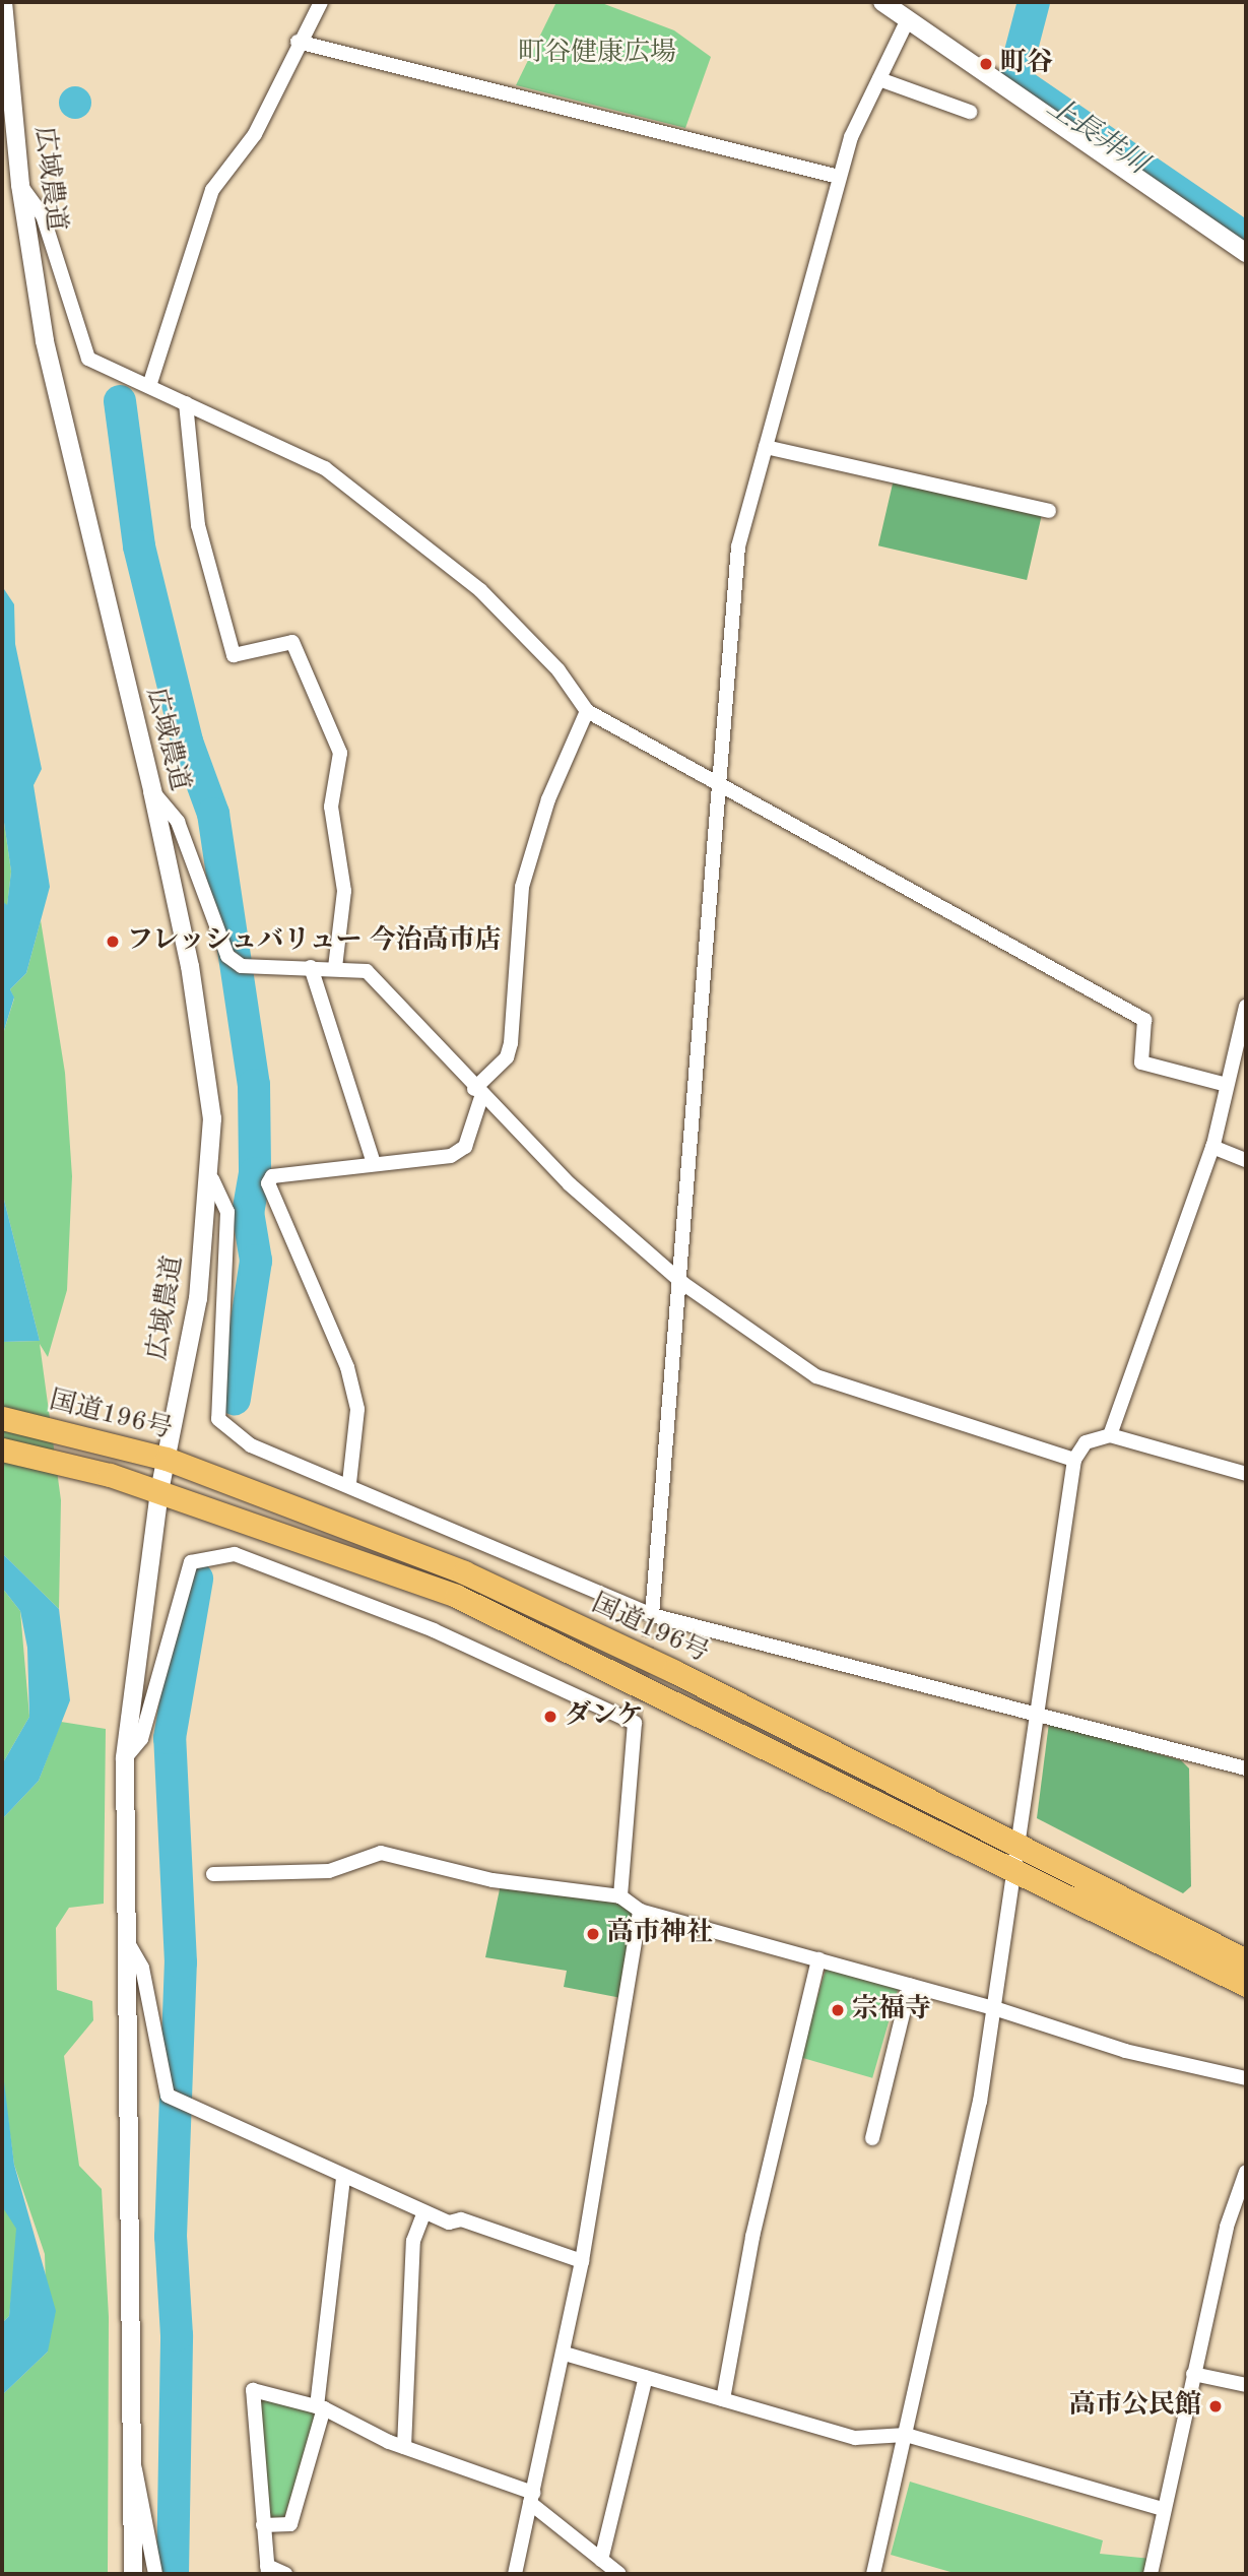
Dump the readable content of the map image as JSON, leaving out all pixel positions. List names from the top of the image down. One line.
{"streets":{"highway":["国道196号"],"street":["広域農道"]},"crossings":[["広域農道","国道196号"]],"water":["上長井川"],"parks":["町谷健康広場"],"places":["町谷","フレッシュバリュー 今治高市店","ダンケ","高市神社","宗福寺","高市公民館"]}
